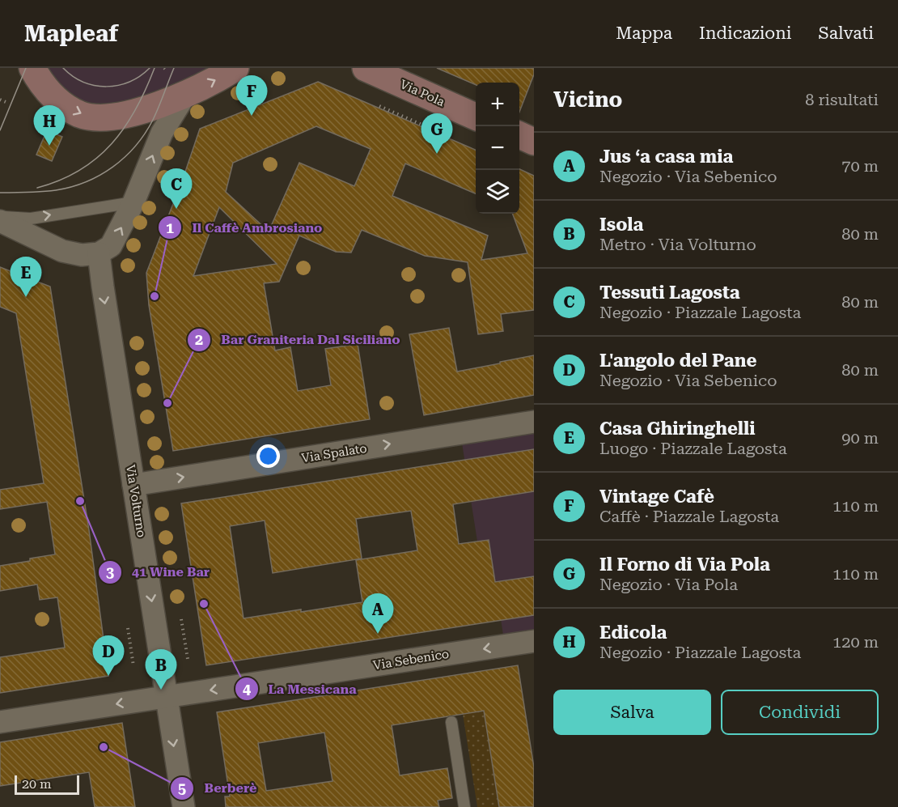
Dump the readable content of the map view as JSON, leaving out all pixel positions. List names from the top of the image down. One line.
{"streets":{"street":["Via Pola","Via Spalato","Via Volturno","Via Sebenico"]},"crossings":[["Via Spalato","Via Volturno"],["Via Volturno","Via Sebenico"]],"one_way":["Via Spalato","Via Volturno","Via Sebenico"],"places":["Il Caffè Ambrosiano","Bar Graniteria Dal Siciliano","41 Wine Bar","La Messicana","Berberè"],"scale_bar":"20 m","page":{"header":"Mapleaf","nav":["Mappa","Indicazioni","Salvati"],"heading":["Vicino","8 risultati"],"pins":["F","H","G","C","E","A","D","B"],"map_buttons":["+","−"],"list":[{"mark":"A","name":"Jus ‘a casa mia","note":"Negozio · Via Sebenico","value":"70 m"},{"mark":"B","name":"Isola","note":"Metro · Via Volturno","value":"80 m"},{"mark":"C","name":"Tessuti Lagosta","note":"Negozio · Piazzale Lagosta","value":"80 m"},{"mark":"D","name":"L'angolo del Pane","note":"Negozio · Via Sebenico","value":"80 m"},{"mark":"E","name":"Casa Ghiringhelli","note":"Luogo · Piazzale Lagosta","value":"90 m"},{"mark":"F","name":"Vintage Cafè","note":"Caffè · Piazzale Lagosta","value":"110 m"},{"mark":"G","name":"Il Forno di Via Pola","note":"Negozio · Via Pola","value":"110 m"},{"mark":"H","name":"Edicola","note":"Negozio · Piazzale Lagosta","value":"120 m"}],"buttons":["Salva","Condividi"],"scale":"20 m"}}
